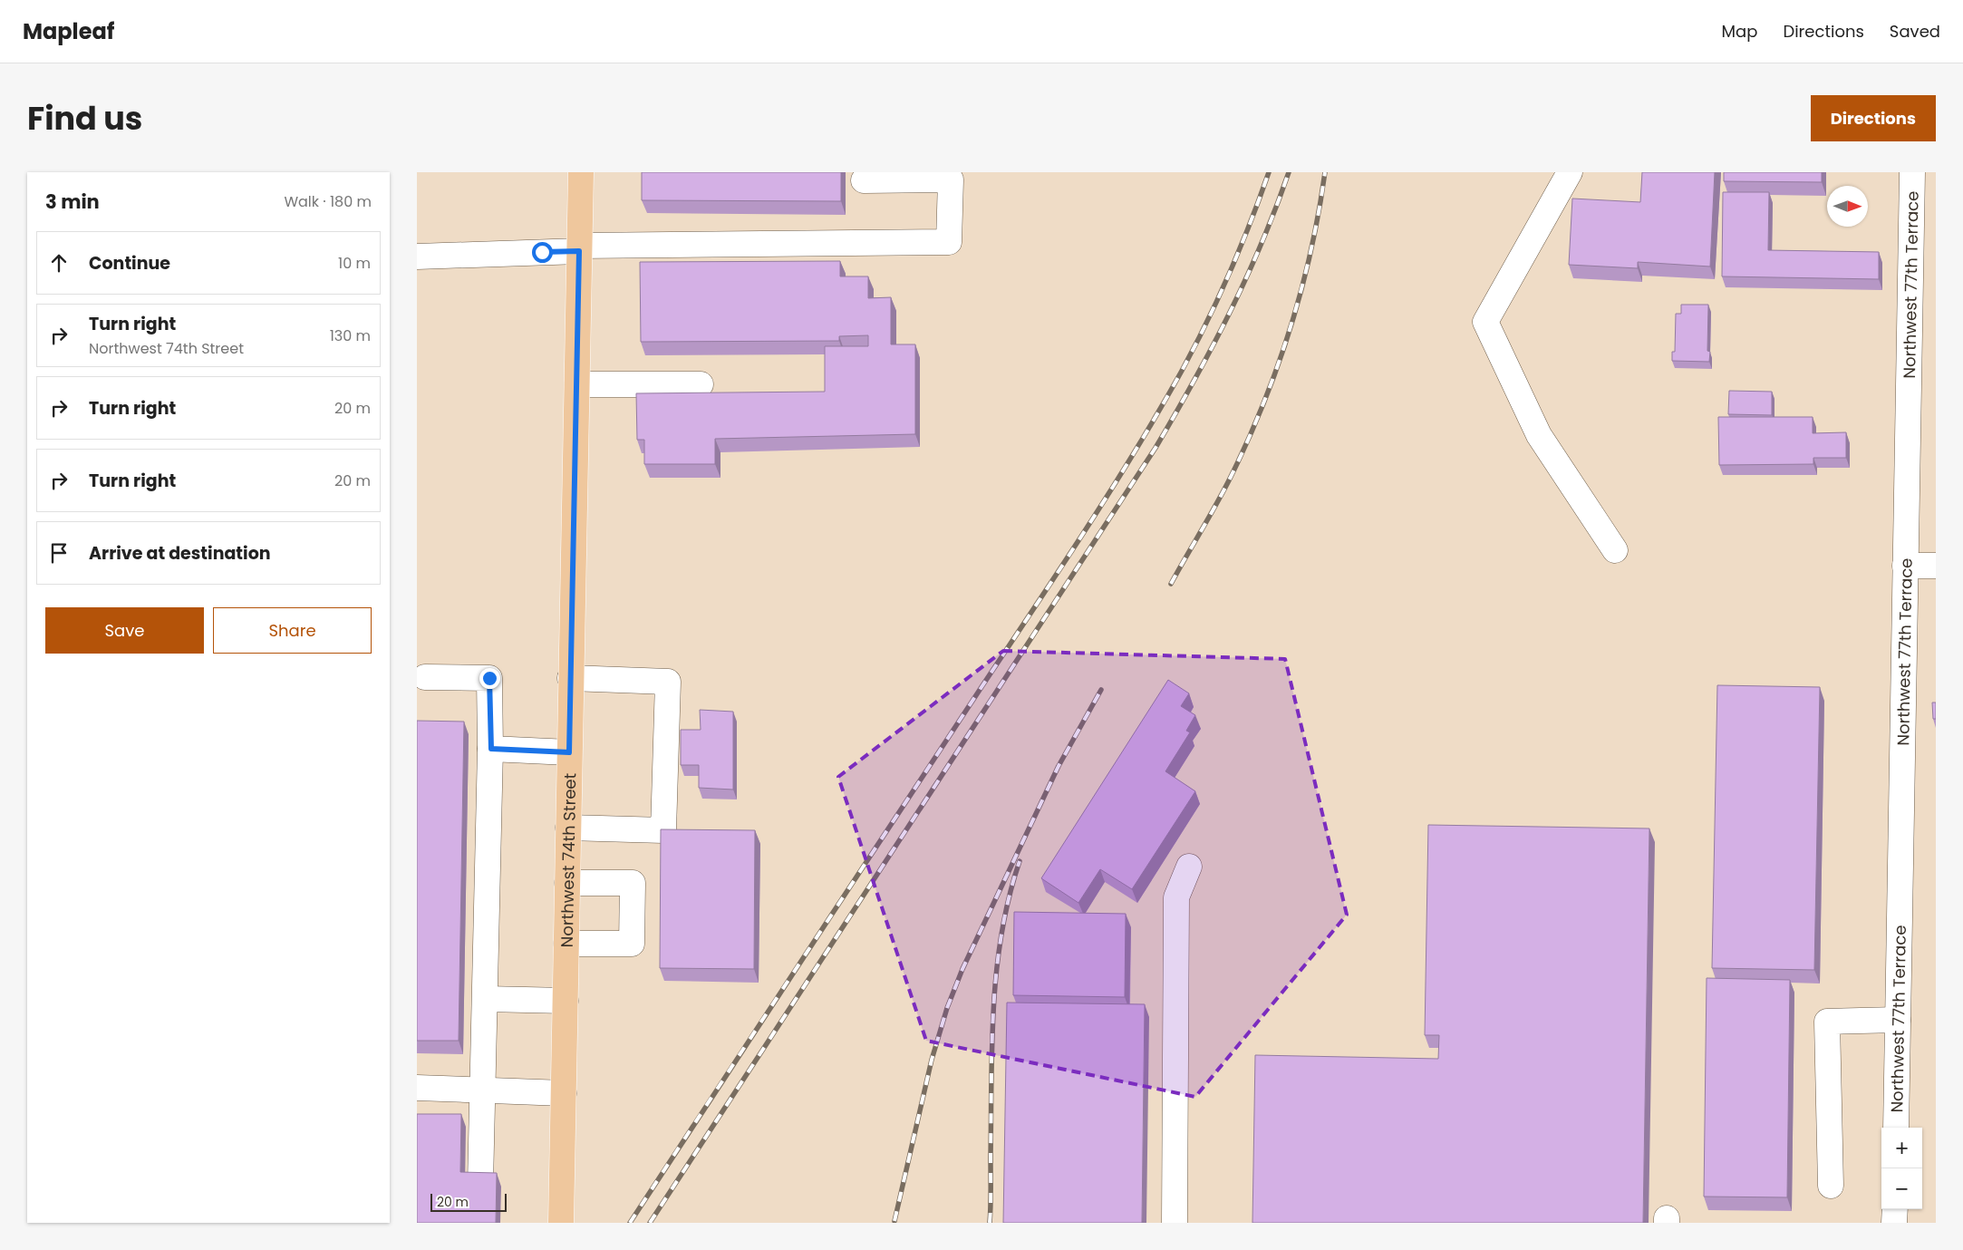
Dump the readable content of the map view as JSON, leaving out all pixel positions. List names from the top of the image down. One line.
{"streets":{"main road":["Northwest 74th Street"],"street":["Northwest 77th Terrace"]},"scale_bar":"20 m","north":"right","page":{"header":"Mapleaf","nav":["Map","Directions","Saved"],"title":"Find us","buttons":["Directions",["Save","Share"]],"heading":["3 min","Walk · 180 m"],"list":[["Continue","10 m"],["Turn right","Northwest 74th Street","130 m"],["Turn right","20 m"],["Turn right","20 m"],"Arrive at destination"],"map_buttons":["+","−"],"scale":"20 m"}}
